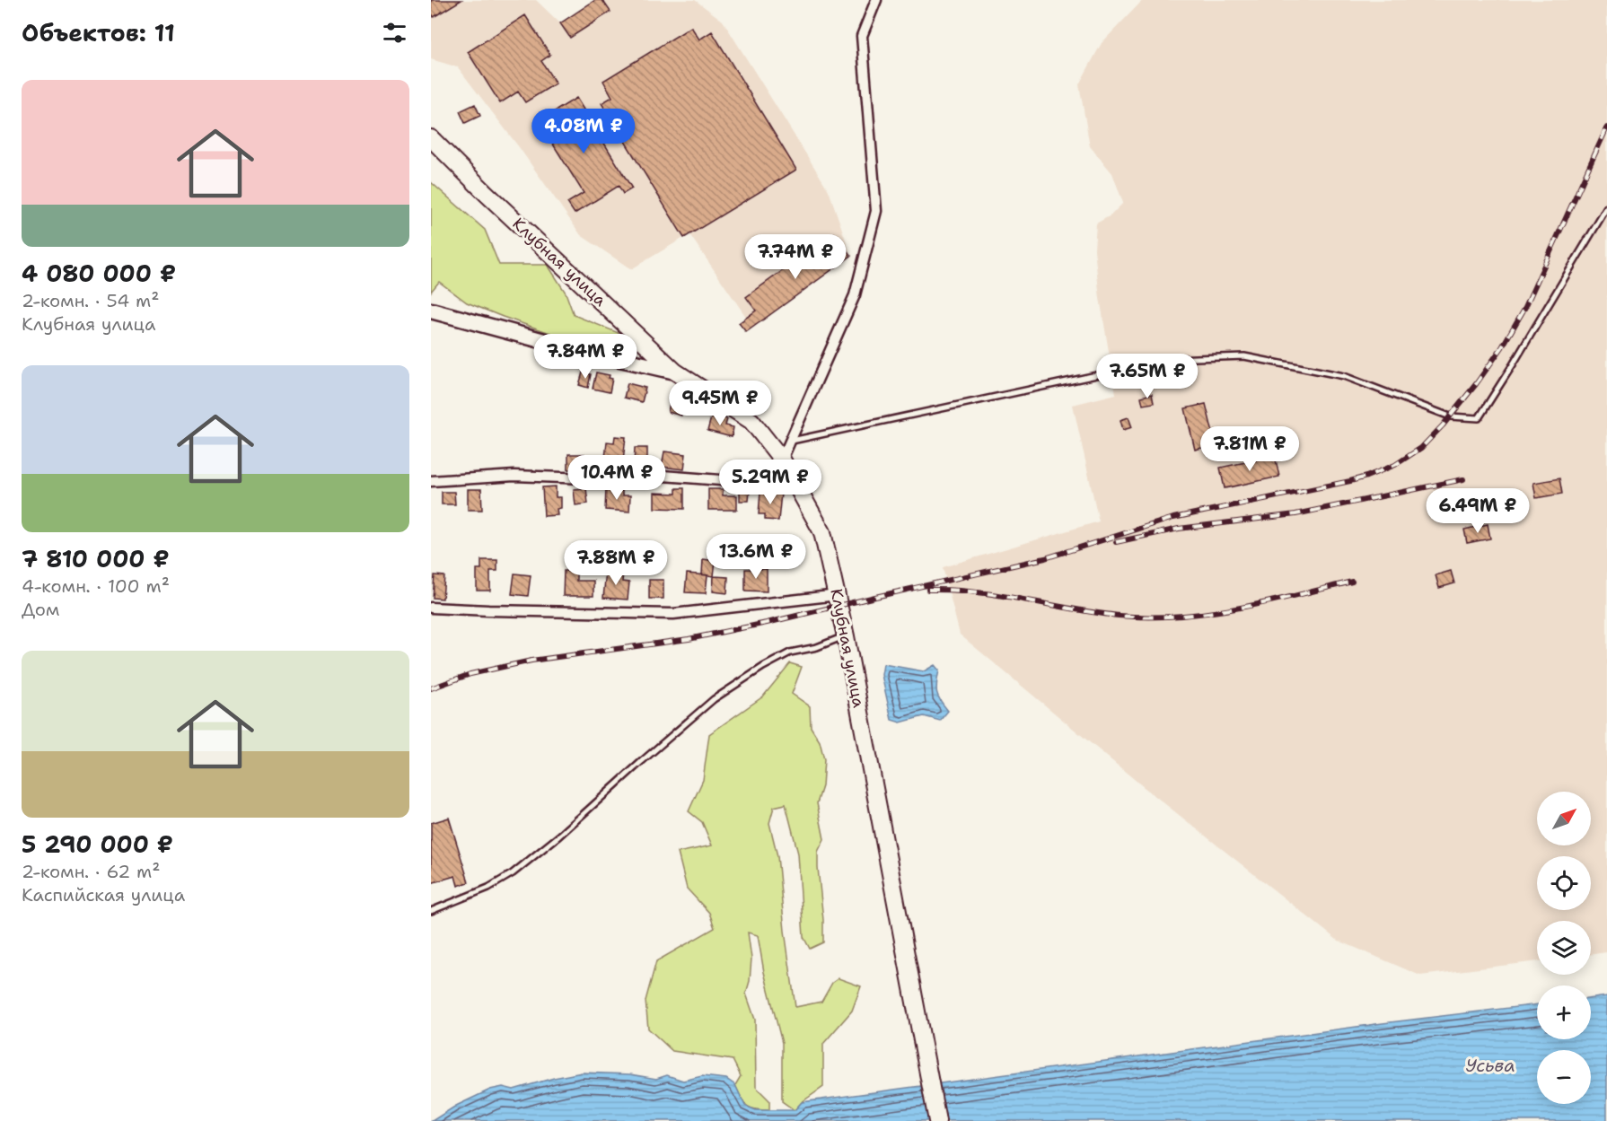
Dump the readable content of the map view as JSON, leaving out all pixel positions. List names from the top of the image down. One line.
{"streets":{"main road":["Клубная улица"]},"water":["Усьва"],"north":"top right","page":{"heading":"Объектов: 11","list":[{"name":"4 080 000 ₽","note":"2-комн. · 54 m² · Клубная улица"},{"name":"7 810 000 ₽","note":"4-комн. · 100 m² · Дом"},{"name":"5 290 000 ₽","note":"2-комн. · 62 m² · Каспийская улица"}],"price":["4.08M ₽","7.74M ₽","7.84M ₽","7.65M ₽","9.45M ₽","7.81M ₽","10.4M ₽","5.29M ₽","6.49M ₽","13.6M ₽","7.88M ₽"],"map_buttons":["+","−"]}}
